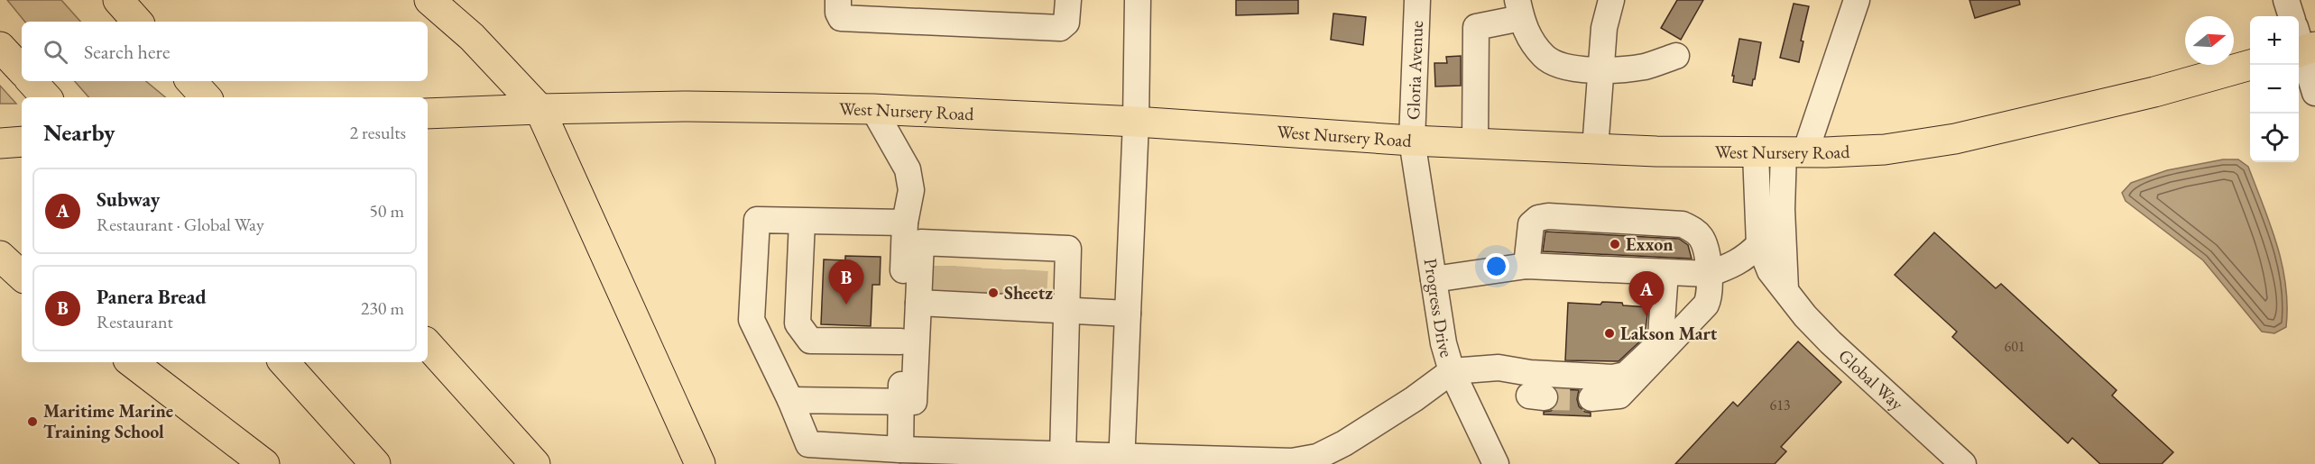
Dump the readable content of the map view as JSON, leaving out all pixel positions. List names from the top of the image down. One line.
{"streets":{"main road":["West Nursery Road"],"street":["Gloria Avenue","Progress Drive","Global Way"]},"crossings":[["Gloria Avenue","West Nursery Road"],["Gloria Avenue","Progress Drive"],["West Nursery Road","Progress Drive"],["West Nursery Road","Global Way"]],"places":["Exxon","Sheetz","Lakson Mart","Maritime Marine Training School"],"house_numbers":["601","613"],"north":"right","page":{"map_buttons":["+","−"],"search":"Search here","heading":["Nearby","2 results"],"list":[{"mark":"A","name":"Subway","note":"Restaurant · Global Way","value":"50 m"},{"mark":"B","name":"Panera Bread","note":"Restaurant","value":"230 m"}],"pins":["B","A"]}}
